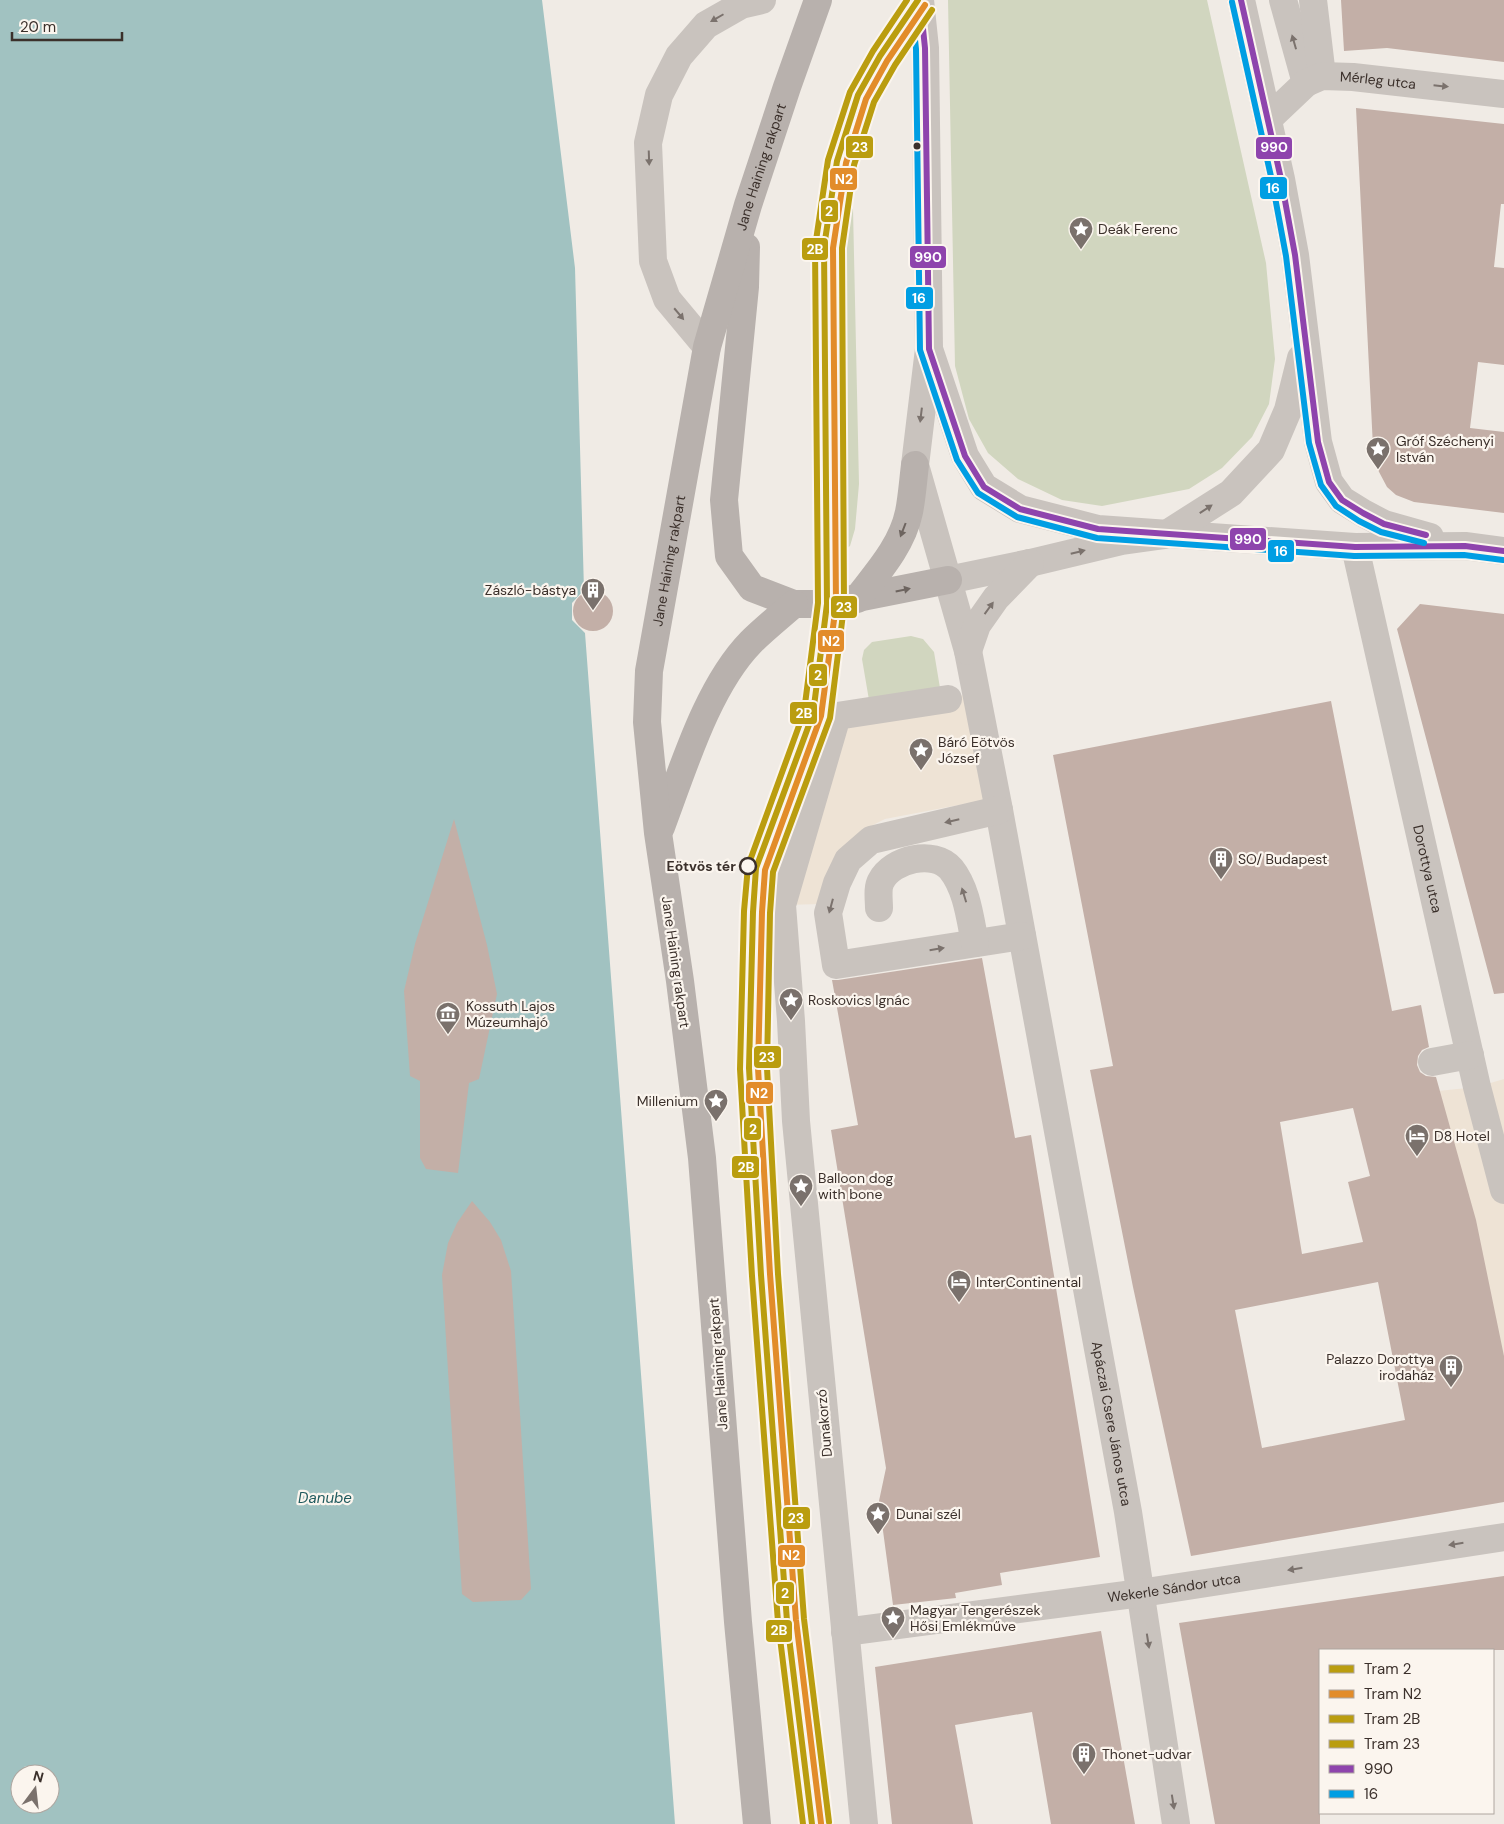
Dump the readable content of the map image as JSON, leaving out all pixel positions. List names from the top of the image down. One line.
{"streets":{"main road":["Jane Haining rakpart"],"street":["Mérleg utca","Dorottya utca","Dunakorzó","Apáczai Csere János utca","Wekerle Sándor utca"]},"crossings":[["Dunakorzó","Wekerle Sándor utca"],["Apáczai Csere János utca","Wekerle Sándor utca"]],"one_way":["Mérleg utca","Wekerle Sándor utca"],"water":["Danube"],"places":{"place":["Deák Ferenc","Gróf Széchenyi István","Báró Eötvös József","Roskovics Ignác","Millenium","Balloon dog with bone","Dunai szél","Magyar Tengerészek Hősi Emlékműve"],"building":["Zászló-bástya","SO/ Budapest","Palazzo Dorottya irodaház","Thonet-udvar"],"other":["Eötvös tér"],"museum":["Kossuth Lajos Múzeumhajó"],"hotel":["D8 Hotel","InterContinental"]},"lines":["tram line 2","tram line 2B","transit line 990","transit line 16","tram line N2","tram line 23"],"legend":["Tram 2","Tram N2","Tram 2B","Tram 23","990","16"],"scale_bar":"20 m","north":"top"}
